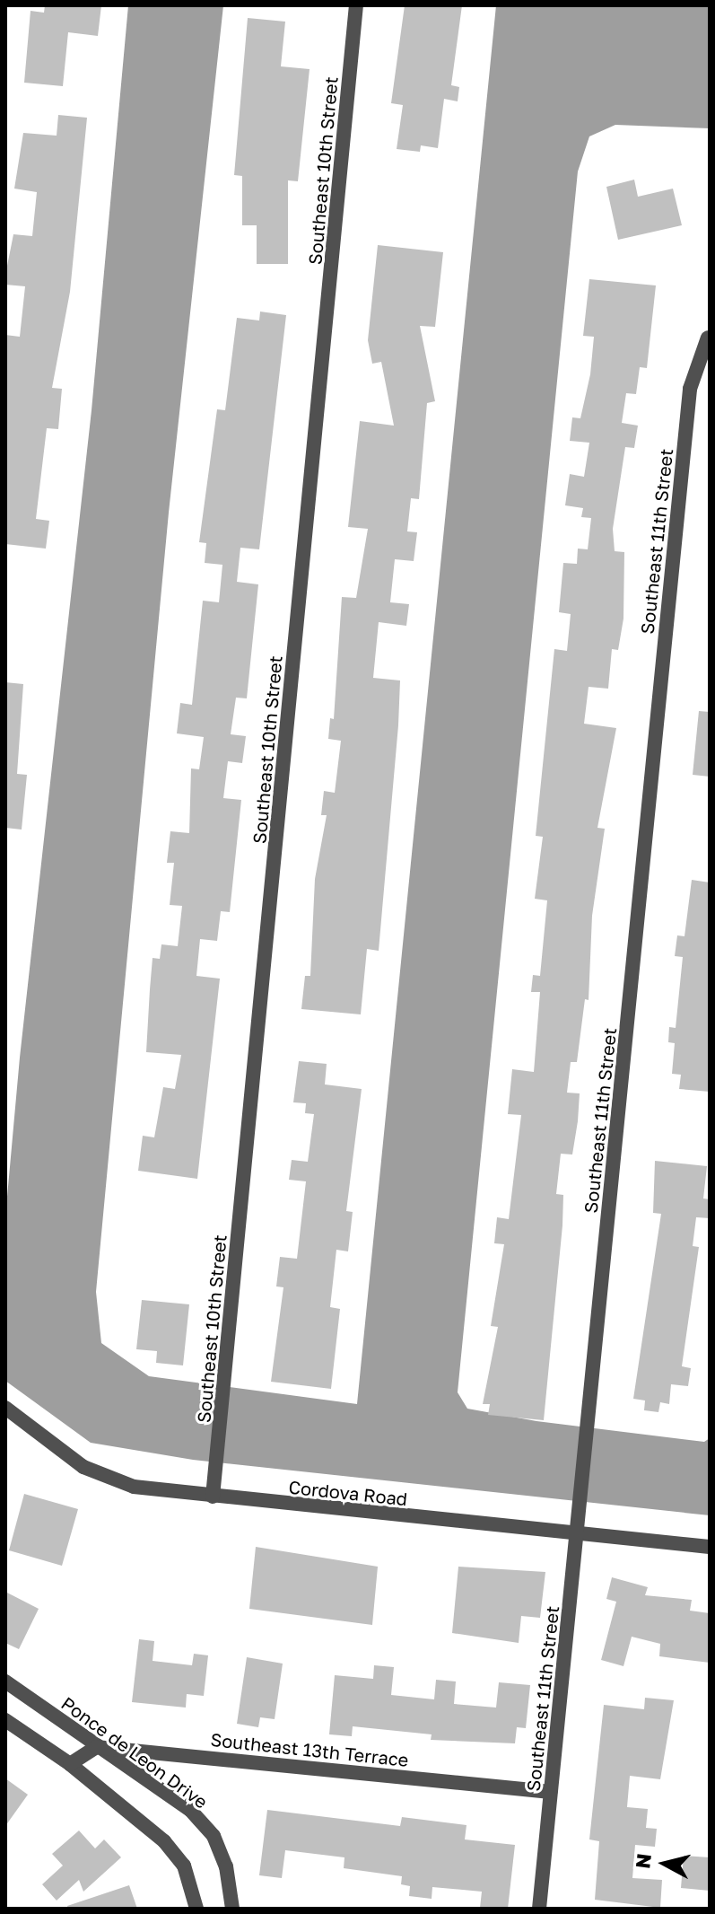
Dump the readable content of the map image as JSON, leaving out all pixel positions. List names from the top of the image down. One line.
{"streets":{"street":["Southeast 10th Street","Southeast 11th Street","Cordova Road","Southeast 13th Terrace","Ponce de Leon Drive"]},"crossings":[["Southeast 10th Street","Cordova Road"],["Southeast 11th Street","Cordova Road"],["Southeast 11th Street","Southeast 13th Terrace"],["Southeast 13th Terrace","Ponce de Leon Drive"]],"north":"left"}
